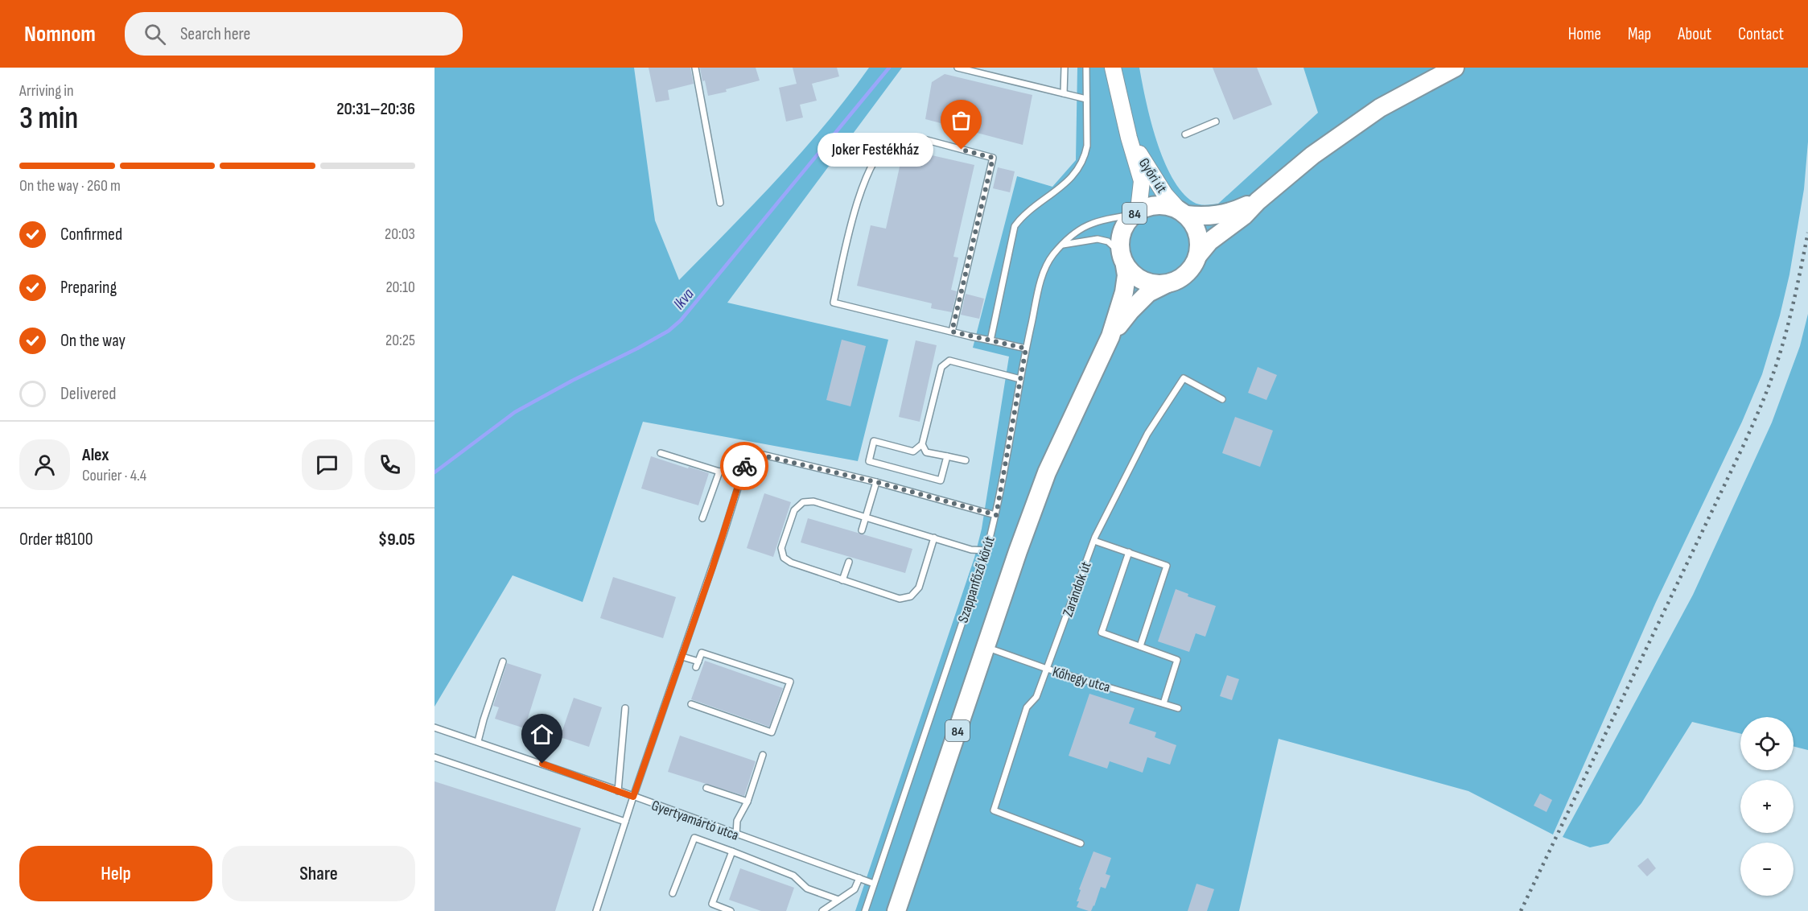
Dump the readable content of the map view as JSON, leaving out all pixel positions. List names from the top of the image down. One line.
{"streets":{"main road":["Győri út","84"],"lane":["Szappanfőző körút","Zarándok út","Kőhegy utca","Gyertyamártó utca"]},"crossings":[["Győri út","84"],["Győri út","Szappanfőző körút"],["84","Szappanfőző körút"],["84","Kőhegy utca"],["Szappanfőző körút","Gyertyamártó utca"],["Zarándok út","Kőhegy utca"]],"water":["Ikva"],"places":["Joker Festékház"],"page":{"header":"Nomnom","search":"Search here","nav":["Home","Map","About","Contact"],"heading":["3 min","Arriving in","20:31–20:36"],"panel":["Alex","Courier · 4.4","Order #8100","$9.05"],"bubble":"Joker Festékház","bar":"On the way · 260 m","list":[["Confirmed","20:03"],["Preparing","20:10"],["On the way","20:25"],"Delivered"],"map_buttons":["+","−"],"buttons":["Help","Share"]}}
